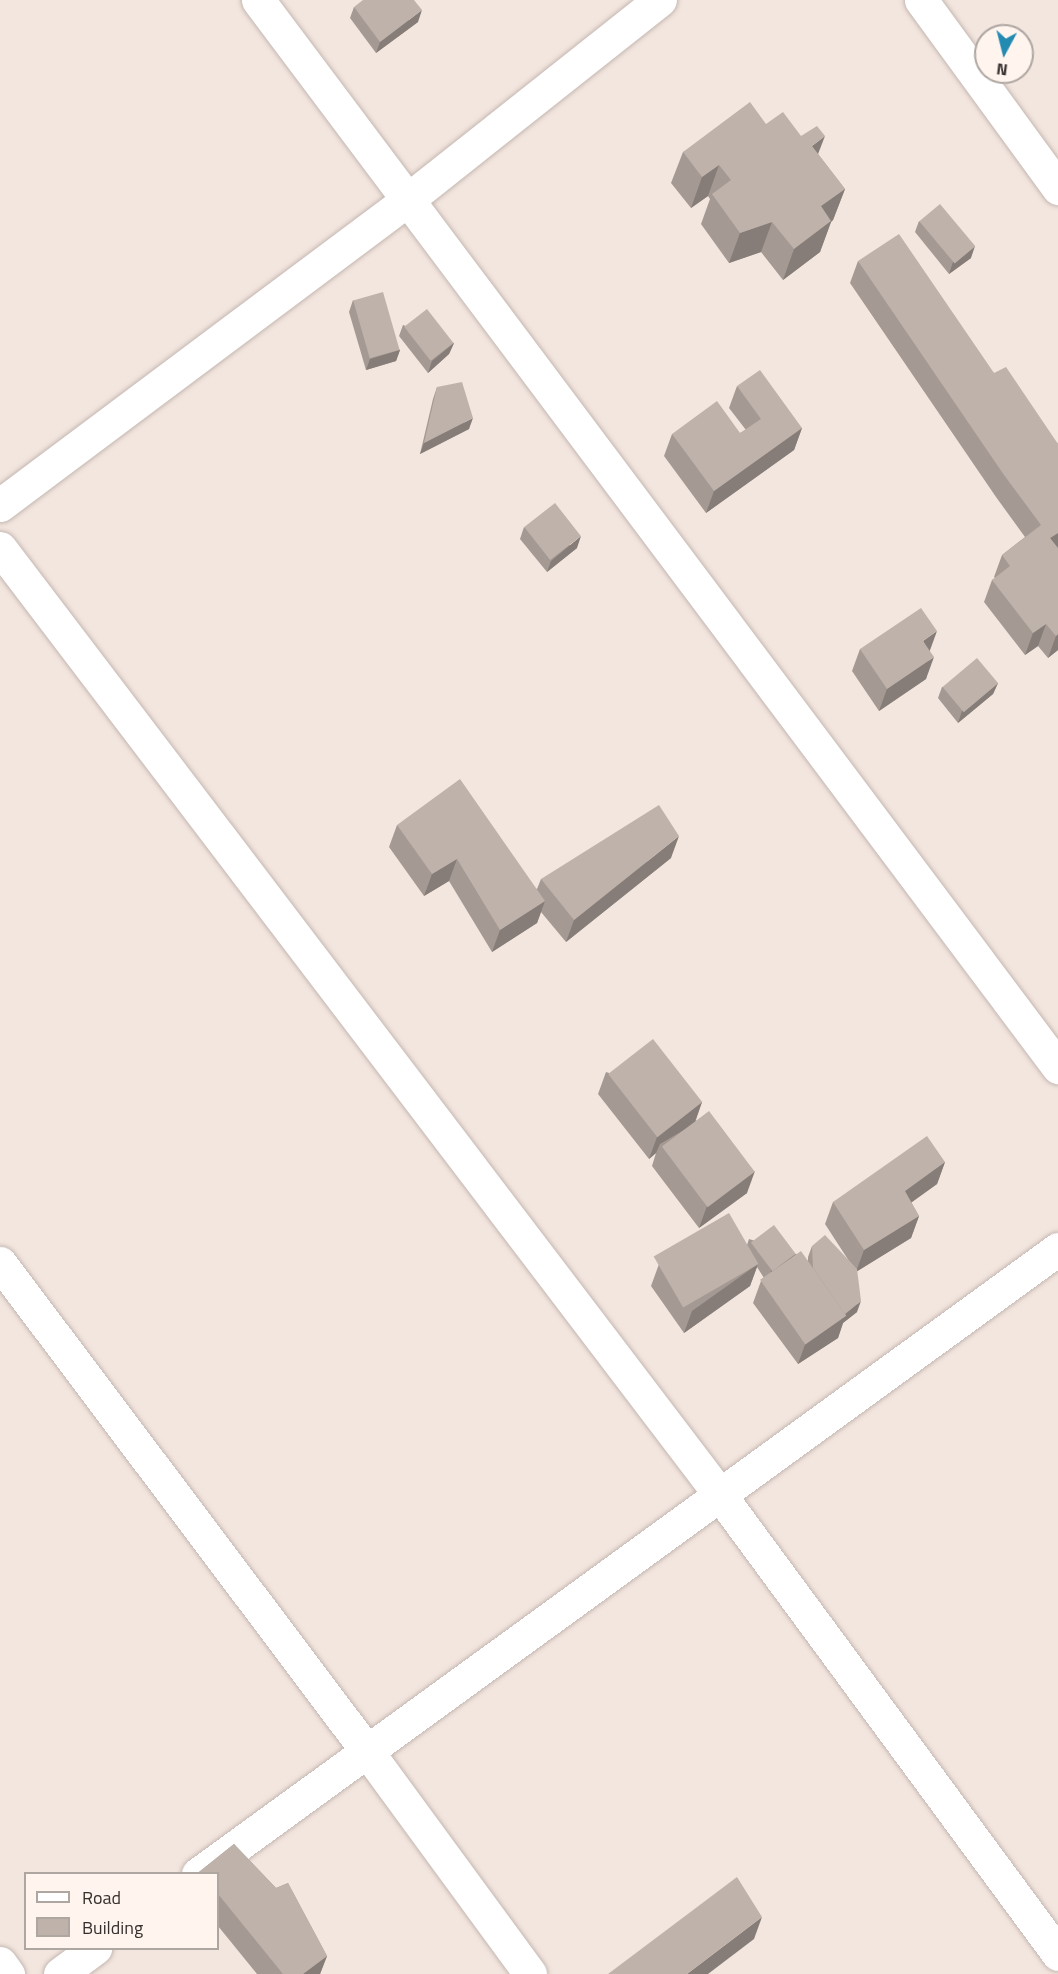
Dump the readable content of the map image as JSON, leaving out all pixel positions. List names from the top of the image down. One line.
{"legend":["Road","Building"],"north":"bottom"}
